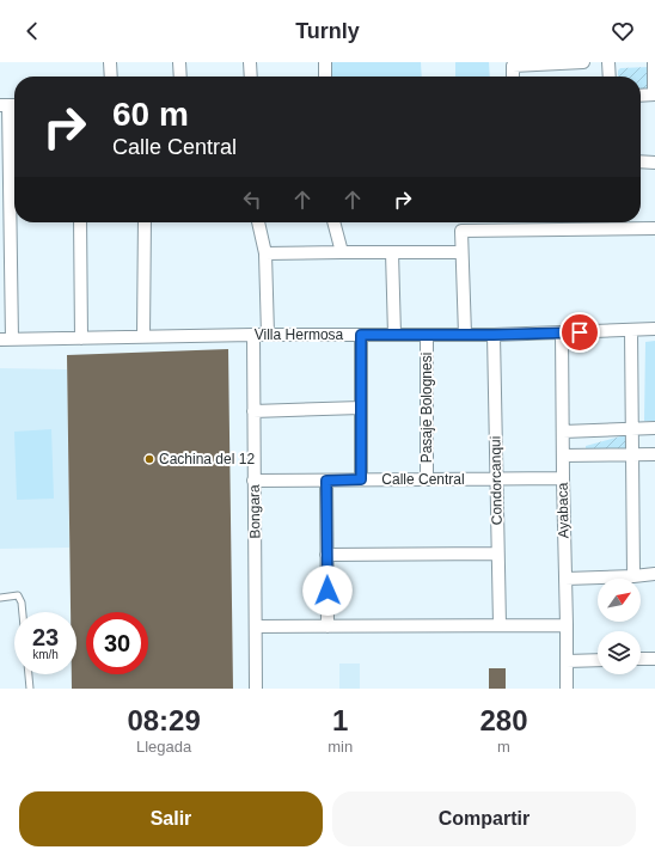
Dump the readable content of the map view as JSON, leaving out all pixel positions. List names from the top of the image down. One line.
{"streets":{"street":["Villa Hermosa","Pasaje Bolognesi","Calle Central","Condorcanqui","Ayabaca","Bongara"]},"crossings":[["Villa Hermosa","Pasaje Bolognesi"],["Villa Hermosa","Condorcanqui"],["Villa Hermosa","Ayabaca"],["Villa Hermosa","Bongara"],["Pasaje Bolognesi","Calle Central"],["Calle Central","Condorcanqui"],["Calle Central","Ayabaca"],["Calle Central","Bongara"]],"places":["Cachina del 12"],"north":"top right","page":{"header":"Turnly","turn":["60 m","Calle Central"],"speed":"23 km/h","limit":"30","eta":["08:29","Llegada","1","min","280","m"],"buttons":["Salir","Compartir"]}}
